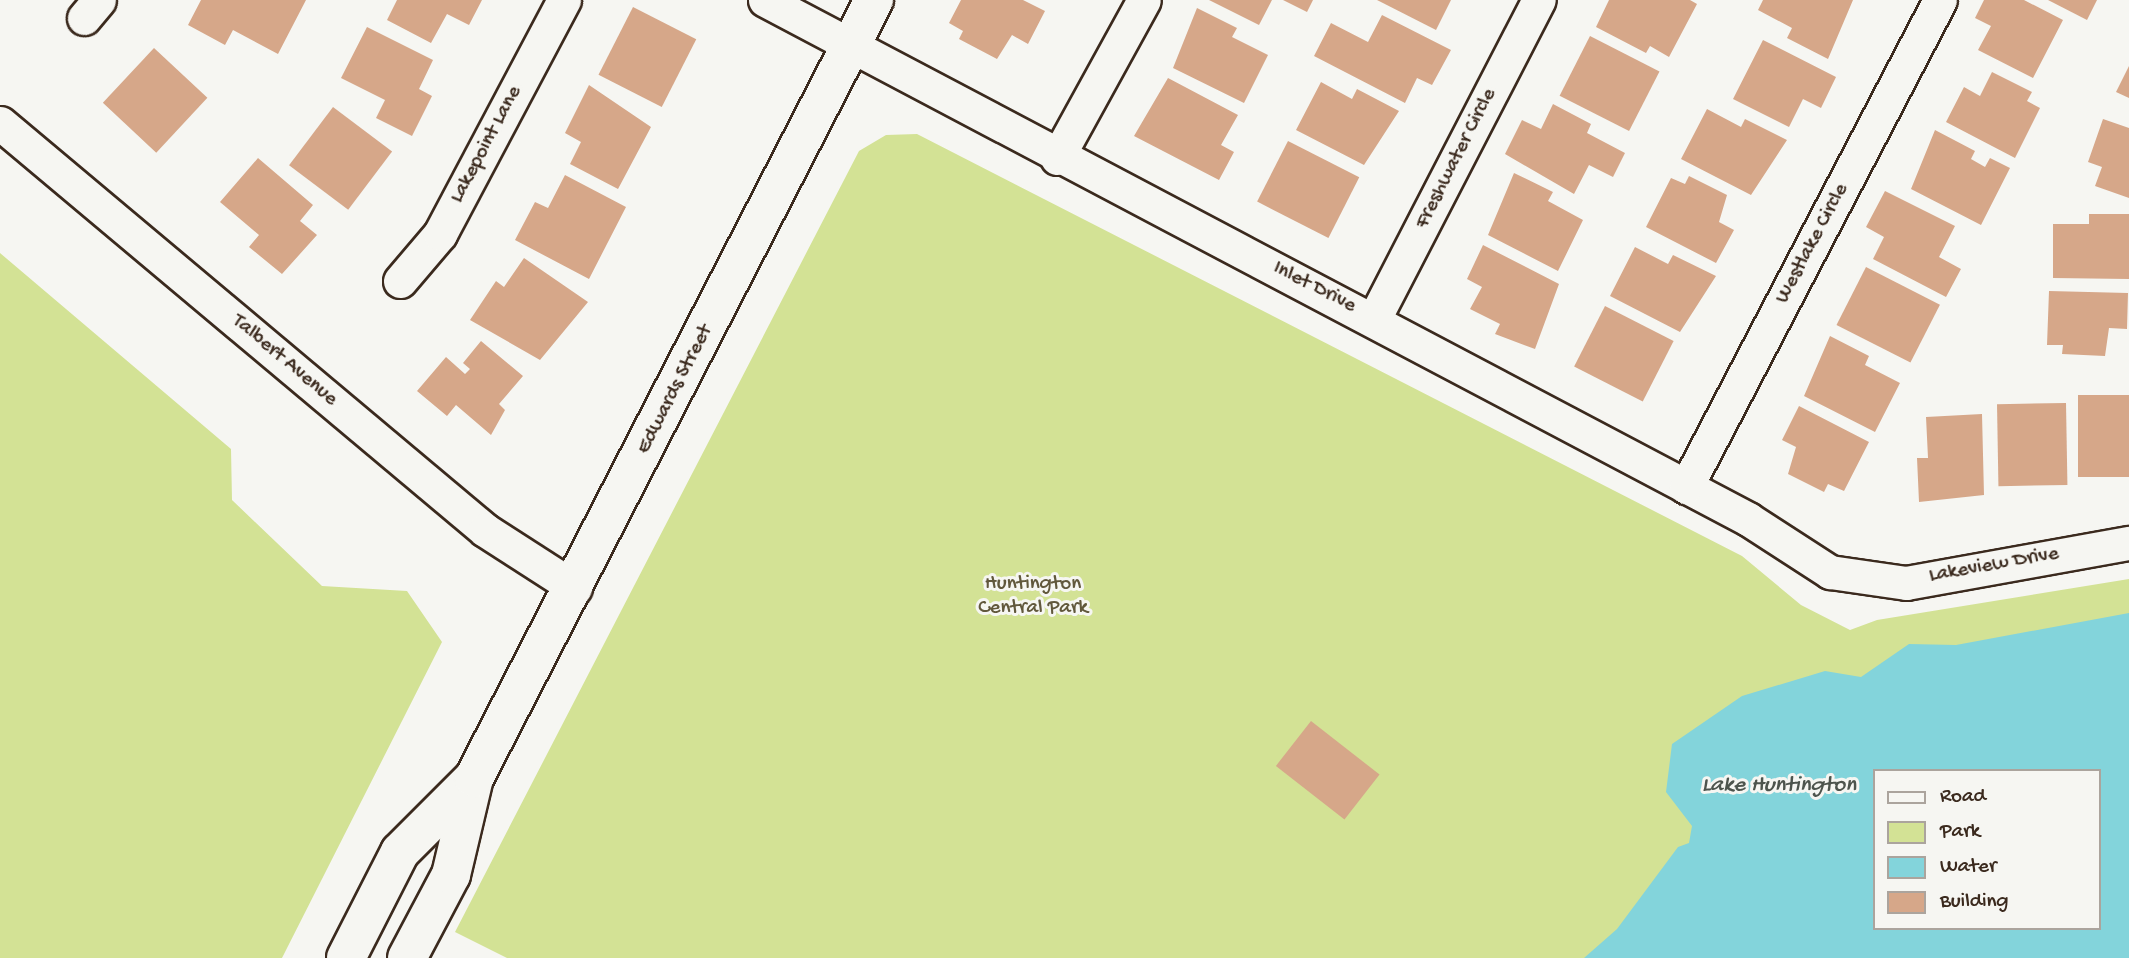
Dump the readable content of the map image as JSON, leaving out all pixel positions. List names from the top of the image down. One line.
{"streets":{"main road":["Edwards Street"],"street":["Lakepoint Lane","Freshwater Circle","Westlake Circle","Inlet Drive","Talbert Avenue","Lakeview Drive"]},"crossings":[["Freshwater Circle","Inlet Drive"],["Westlake Circle","Inlet Drive"],["Inlet Drive","Edwards Street"],["Inlet Drive","Lakeview Drive"],["Talbert Avenue","Edwards Street"]],"water":["Lake Huntington"],"parks":["Huntington Central Park"],"legend":["Road","Park","Water","Building"]}
